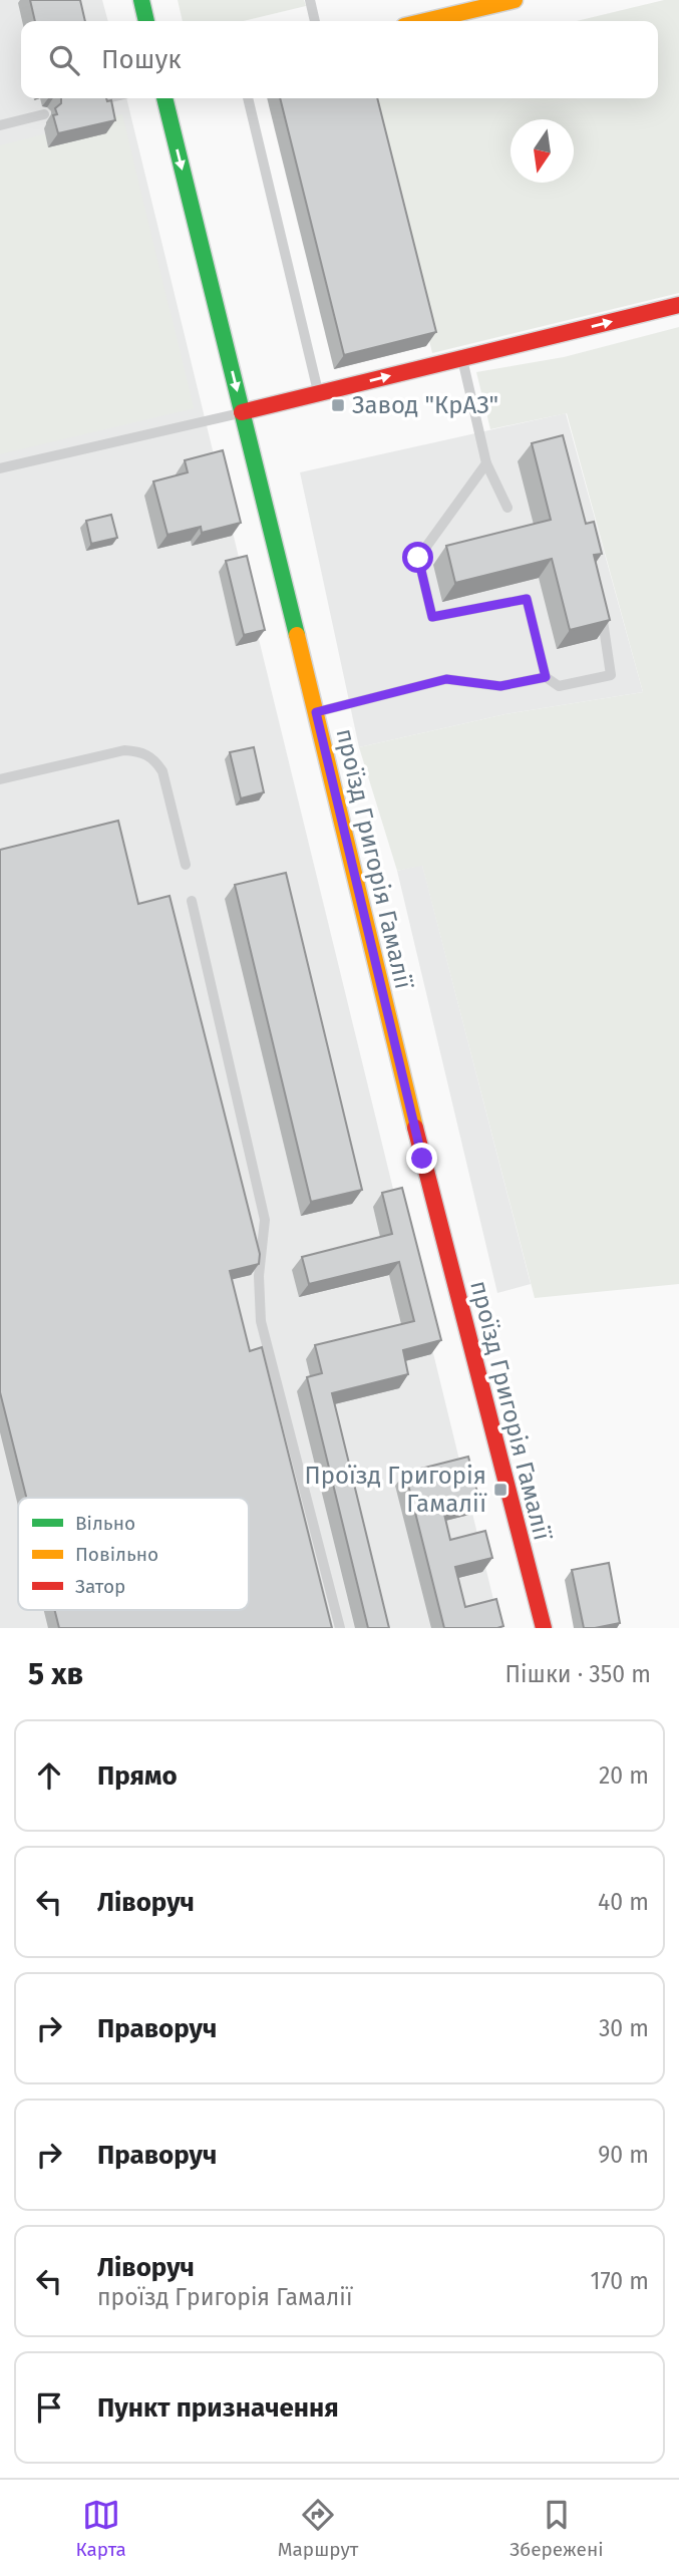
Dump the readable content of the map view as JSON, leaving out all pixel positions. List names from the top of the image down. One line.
{"streets":{"street":["проїзд Григорія Гамалії"]},"places":{"transit":["Завод \"КрАЗ\"","Проїзд Григорія Гамалії"]},"legend":["Вільно","Повільно","Затор"],"north":"bottom","page":{"search":"Пошук","heading":["5 хв","Пішки · 350 m"],"list":[["Прямо","20 m"],["Ліворуч","40 m"],["Праворуч","30 m"],["Праворуч","90 m"],["Ліворуч","проїзд Григорія Гамалії","170 m"],"Пункт призначення"],"nav":["Карта","Маршрут","Збережені"]}}
